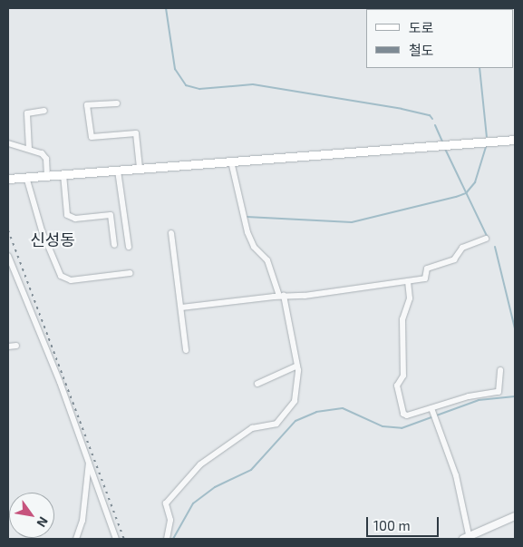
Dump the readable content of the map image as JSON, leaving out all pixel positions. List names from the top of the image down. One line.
{"districts":["신성동"],"legend":["도로","철도"],"scale_bar":"100 m","north":"bottom right"}
